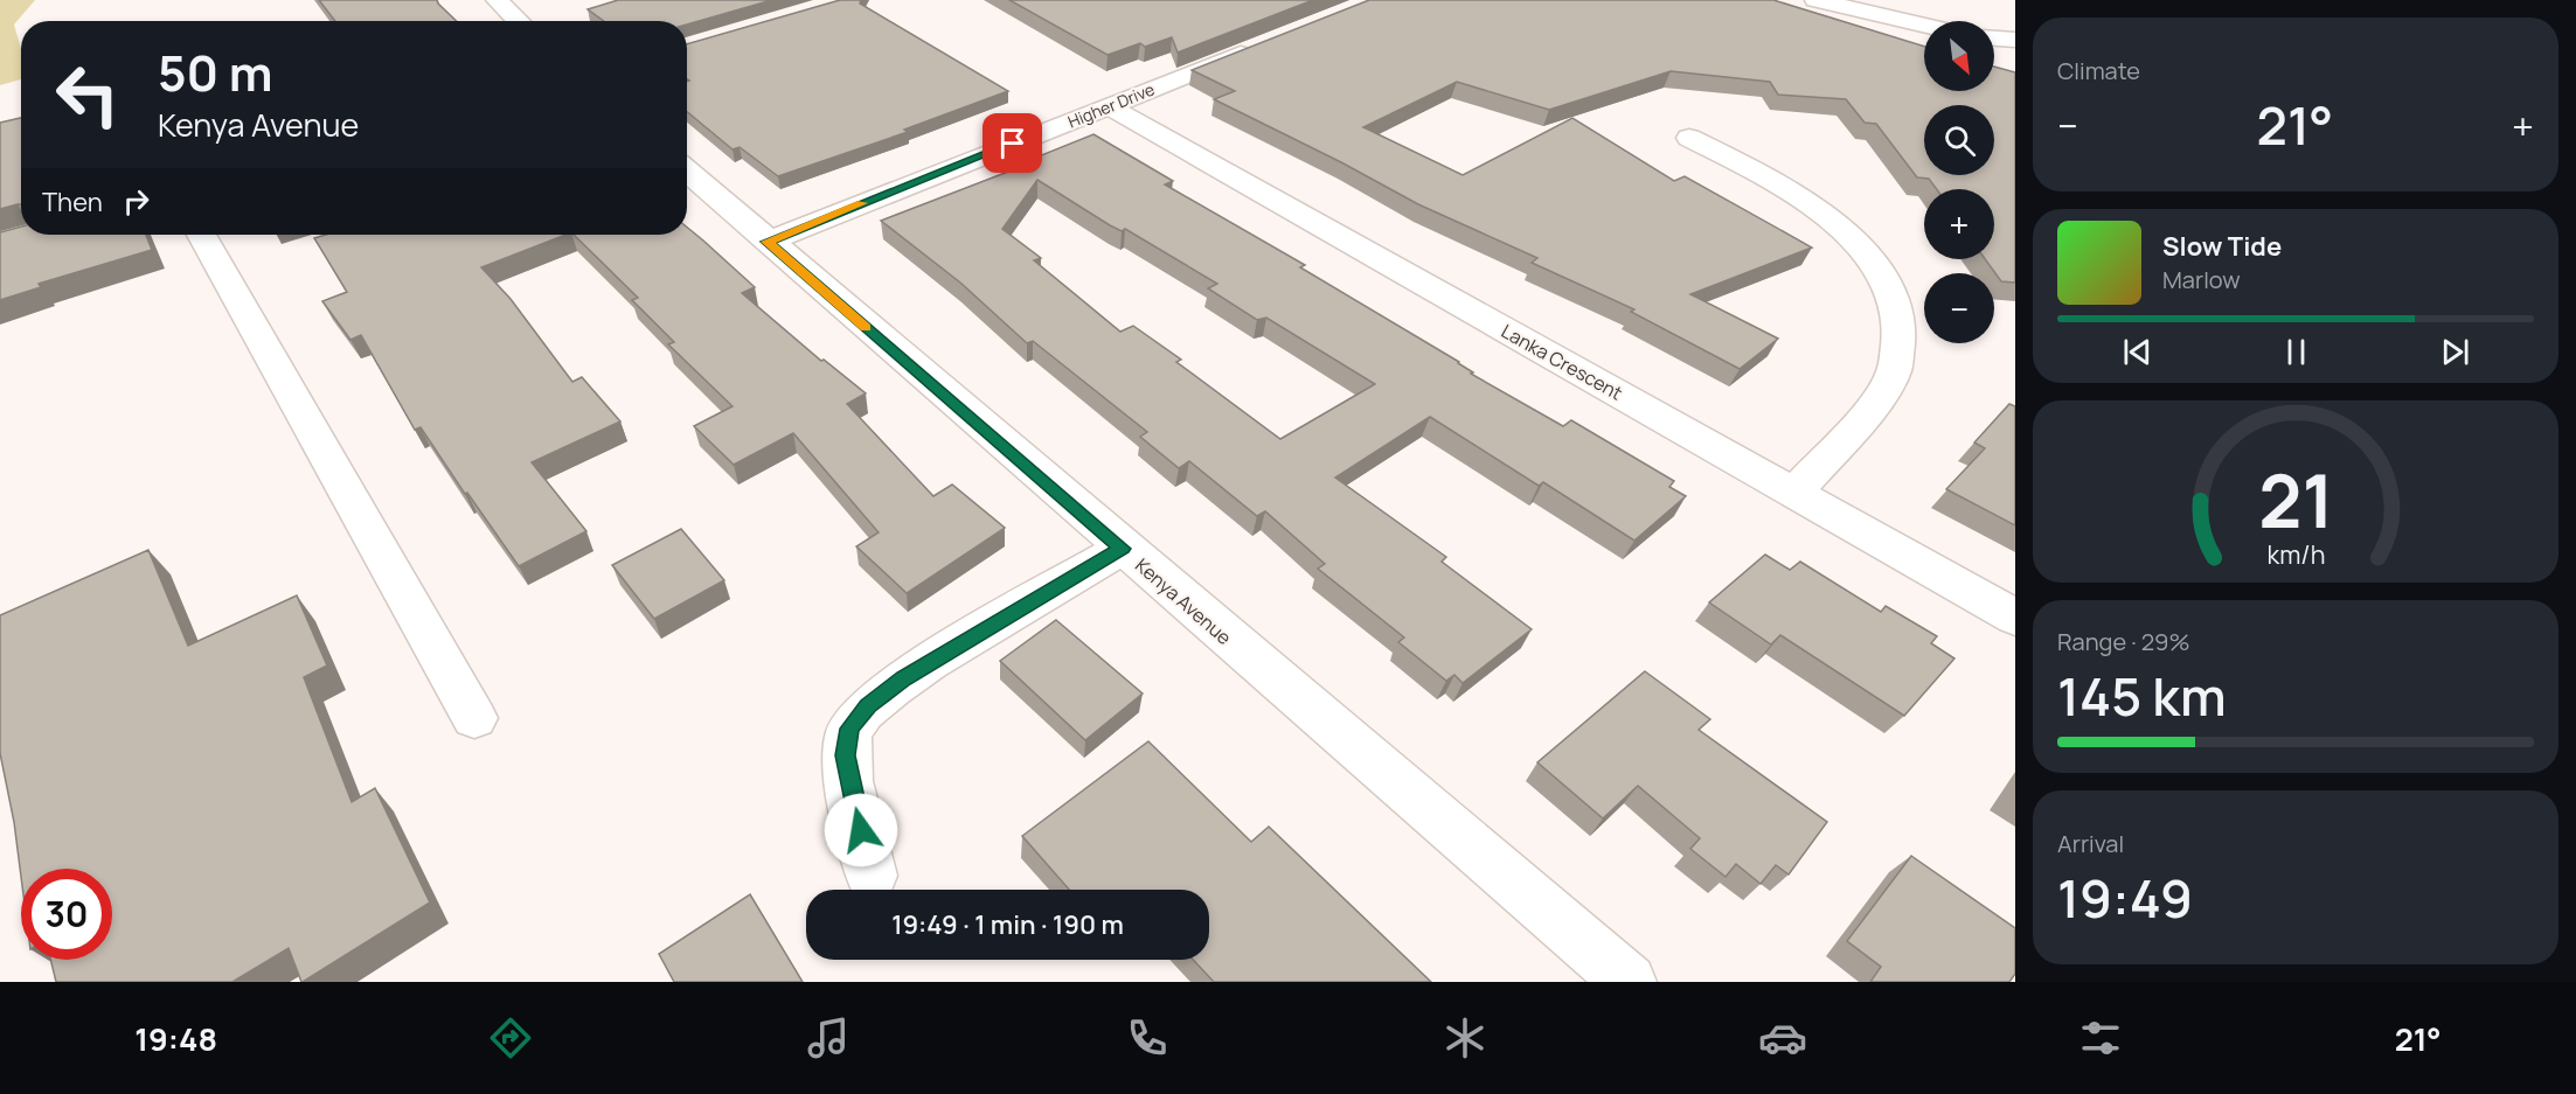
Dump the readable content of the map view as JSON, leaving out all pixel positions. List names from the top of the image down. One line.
{"streets":{"street":["Higher Drive","Lanka Crescent","Kenya Avenue"]},"crossings":[["Higher Drive","Lanka Crescent"],["Higher Drive","Kenya Avenue"]],"north":"bottom right","page":{"tile":["Climate",["Range · 29%","145 km"],["Arrival","19:49"]],"map_buttons":["+","−"],"turn":["50 m","Kenya Avenue"],"heat":["−","21°","+"],"then":"Then","song":["Slow Tide","Marlow"],"limit":"30","trip":"19:49 · 1 min · 190 m","tabs":["19:48","21°"],"gauge":["21","km/h"]}}
